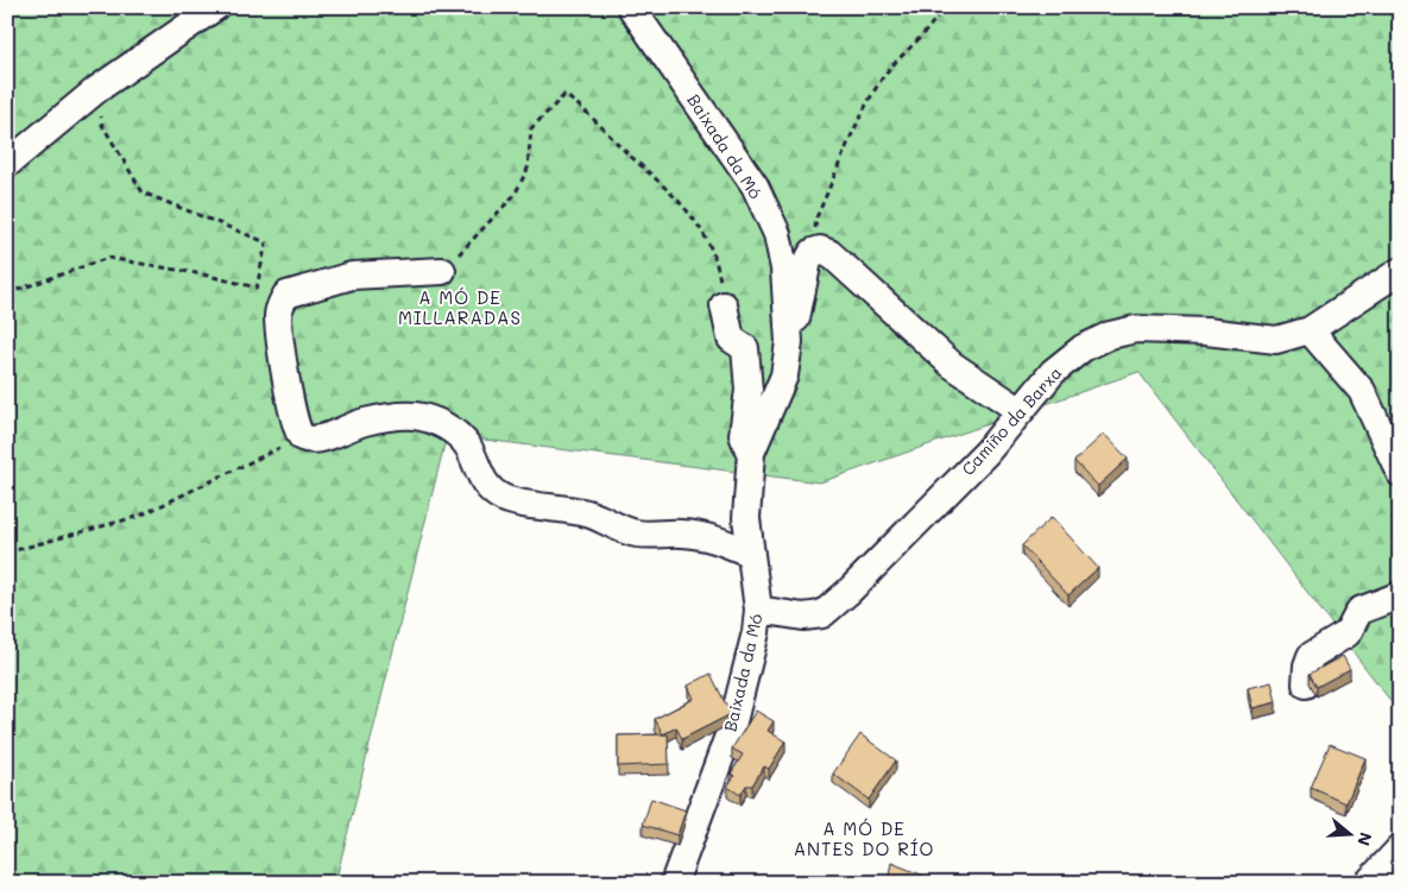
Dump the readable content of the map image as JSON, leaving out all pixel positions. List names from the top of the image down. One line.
{"streets":{"street":["Baixada da Mó","Camiño da Barxa"]},"crossings":[["Baixada da Mó","Camiño da Barxa"]],"districts":["A MÓ DE MILLARADAS","A MÓ DE ANTES DO RÍO"],"north":"right"}
